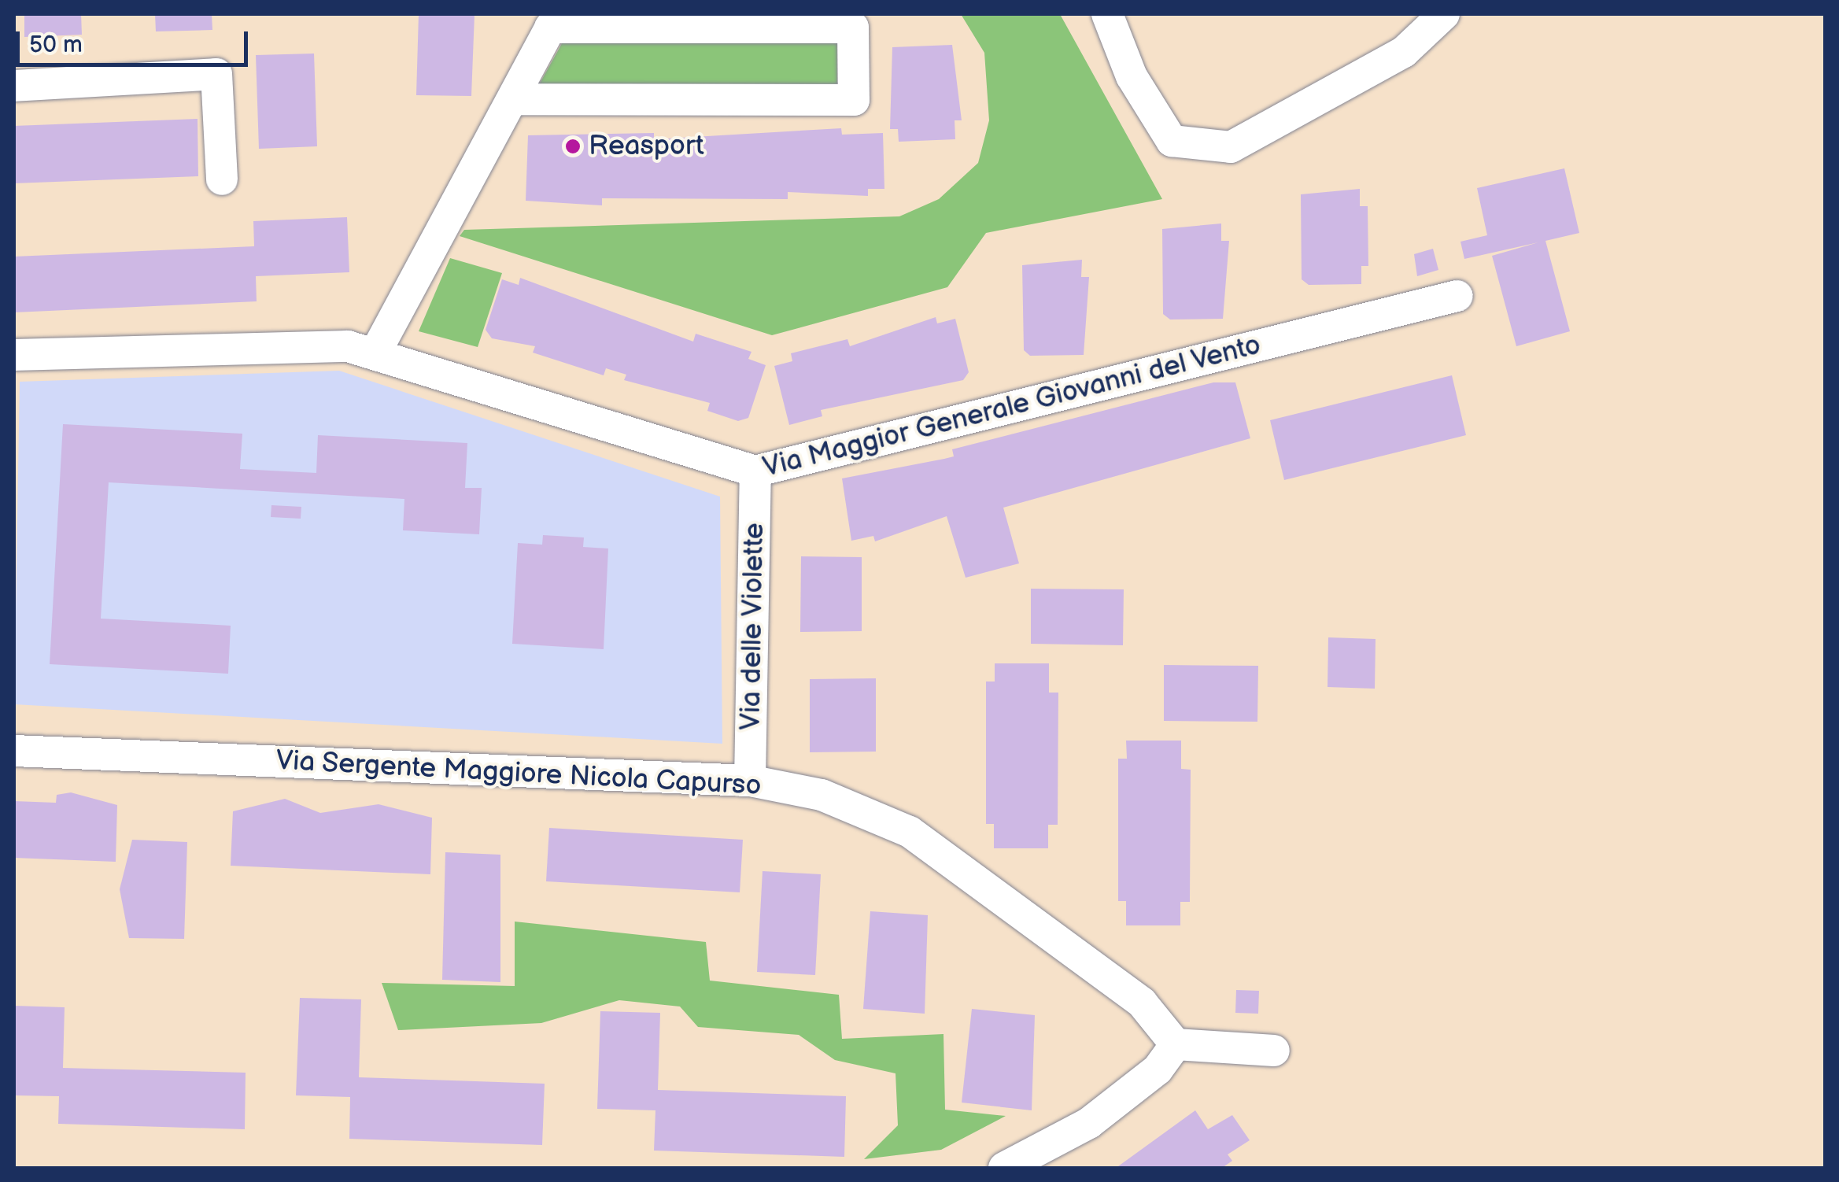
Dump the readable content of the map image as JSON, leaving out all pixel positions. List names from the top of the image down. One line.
{"streets":{"street":["Via Maggior Generale Giovanni del Vento","Via delle Violette","Via Sergente Maggiore Nicola Capurso"]},"crossings":[["Via Maggior Generale Giovanni del Vento","Via delle Violette"],["Via delle Violette","Via Sergente Maggiore Nicola Capurso"]],"places":["Reasport"],"scale_bar":"50 m"}
